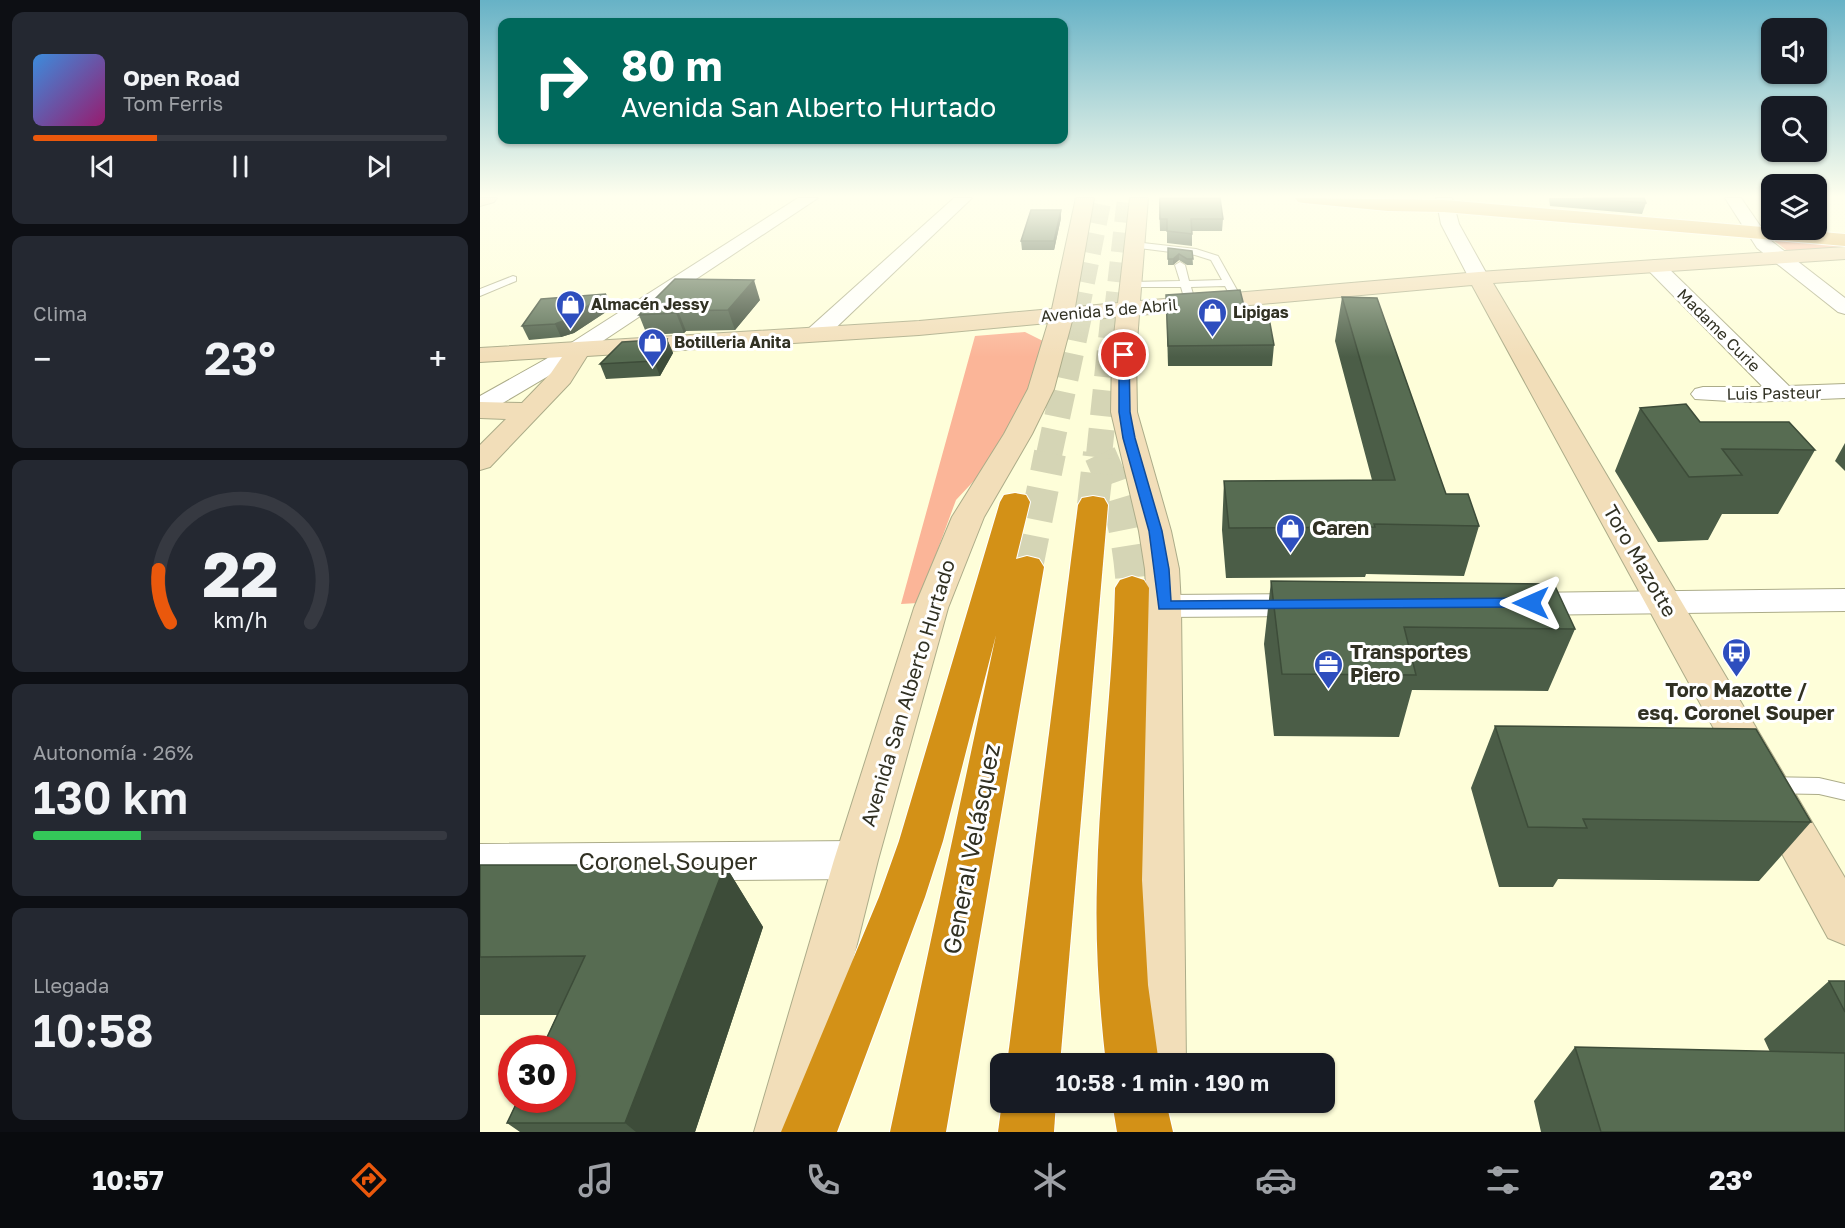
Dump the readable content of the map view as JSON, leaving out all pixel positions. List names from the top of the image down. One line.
{"streets":{"highway":["General Velásquez"],"street":["Avenida 5 de Abril","Madame Curie","Luis Pasteur","Toro Mazotte","Avenida San Alberto Hurtado","Coronel Souper"]},"crossings":[["Avenida 5 de Abril","Madame Curie"],["Avenida 5 de Abril","Toro Mazotte"],["Avenida 5 de Abril","Avenida San Alberto Hurtado"],["Madame Curie","Luis Pasteur"],["Avenida San Alberto Hurtado","Coronel Souper"]],"places":{"shop":["Almacén Jessy","Lipigas","Botilleria Anita","Caren"],"bus stop":["Toro Mazotte / esq. Coronel Souper"],"office":["Transportes Piero"]},"page":{"turn":["80 m","Avenida San Alberto Hurtado"],"song":["Open Road","Tom Ferris"],"tile":["Clima",["Autonomía · 26%","130 km"],["Llegada","10:58"]],"heat":["−","23°","+"],"limit":"30","trip":"10:58 · 1 min · 190 m","tabs":["10:57","23°"],"gauge":["22","km/h"]}}
